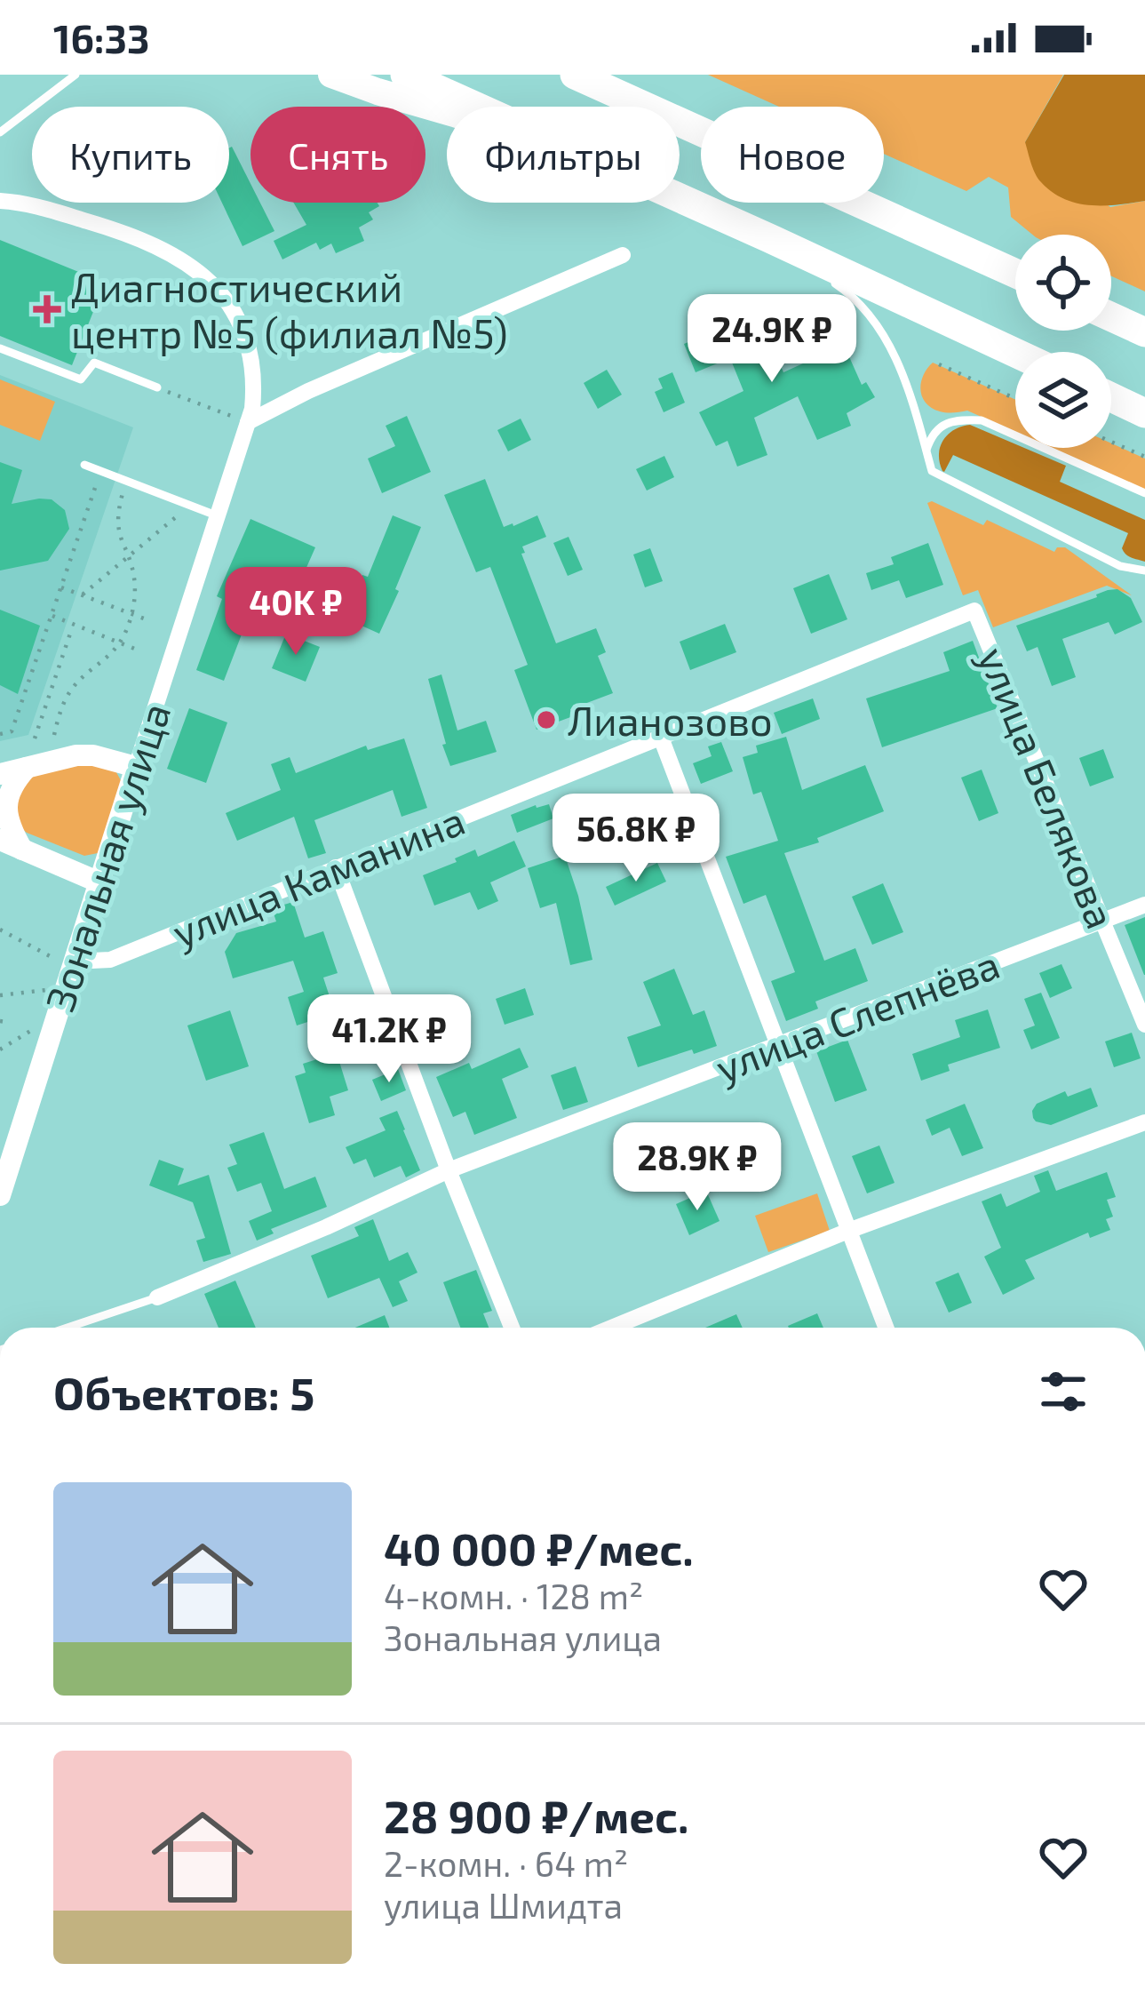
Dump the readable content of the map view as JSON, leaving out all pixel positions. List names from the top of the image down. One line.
{"streets":{"street":["улица Белякова","Зональная улица","улица Каманина","улица Слепнёва"]},"crossings":[["улица Белякова","улица Каманина"],["улица Белякова","улица Слепнёва"],["Зональная улица","улица Каманина"]],"places":{"health":["Диагностический центр №5 (филиал №5)"],"other":["Лианозово"]},"page":{"status":"16:33","chip":["Купить","Снять","Фильтры","Новое"],"price":["24.9K ₽","40K ₽","56.8K ₽","41.2K ₽","28.9K ₽"],"heading":"Объектов: 5","list":[{"name":"40 000 ₽/мес.","note":"4-комн. · 128 m² · Зональная улица"},{"name":"28 900 ₽/мес.","note":"2-комн. · 64 m² · улица Шмидта"}]}}
